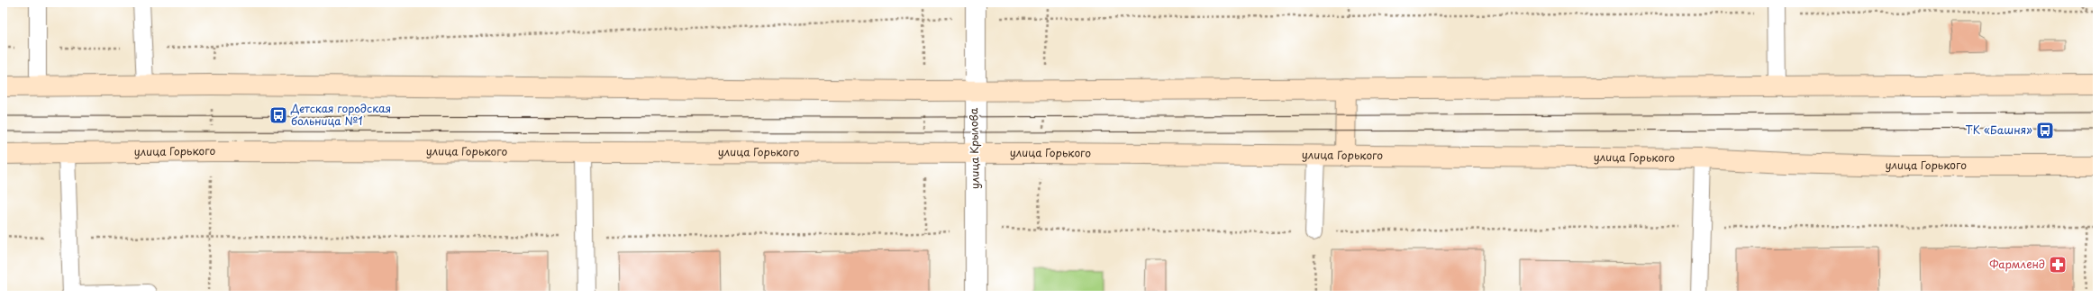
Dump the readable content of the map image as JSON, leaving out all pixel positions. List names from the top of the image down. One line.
{"streets":{"main road":["улица Горького"],"street":["улица Крылова"]},"crossings":[["улица Крылова","улица Горького"]],"places":{"bus stop":["Детская городская больница №1","ТК «Башня»"],"pharmacy":["Фармленд"]}}
